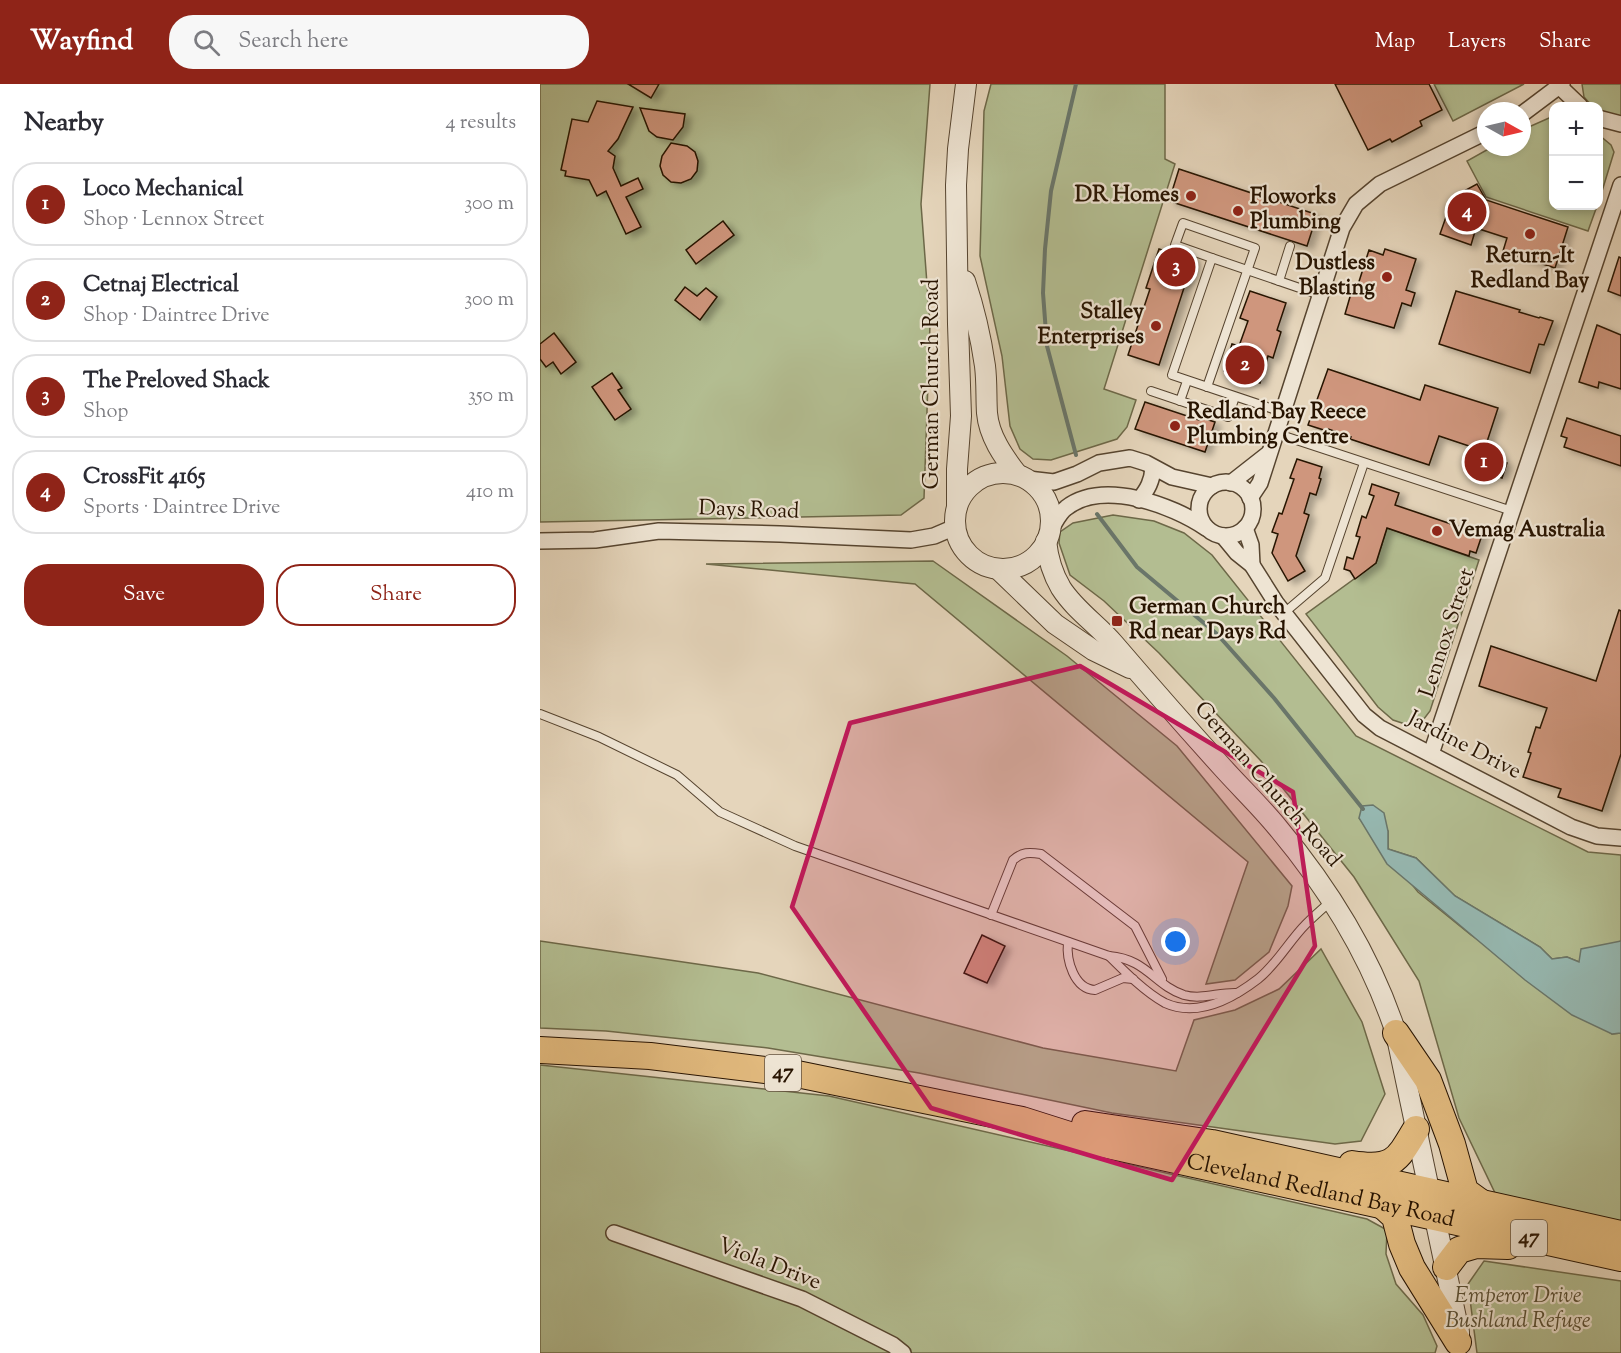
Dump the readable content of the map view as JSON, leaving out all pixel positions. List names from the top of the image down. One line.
{"streets":{"highway":["47","Cleveland Redland Bay Road"],"street":["German Church Road","Days Road","Lennox Street","Jardine Drive","Viola Drive"]},"crossings":[["German Church Road","Days Road"],["German Church Road","Cleveland Redland Bay Road"],["Lennox Street","Jardine Drive"]],"parks":["Emperor Drive Bushland Refuge"],"places":{"other":["DR Homes","Floworks Plumbing","Return-It Redland Bay","Dustless Blasting","Stalley Enterprises","Redland Bay Reece Plumbing Centre","Vemag Australia"],"transit":["German Church Rd near Days Rd"]},"north":"right","page":{"header":"Wayfind","search":"Search here","nav":["Map","Layers","Share"],"heading":["Nearby","4 results"],"map_buttons":["+","−"],"list":[{"mark":"1","name":"Loco Mechanical","note":"Shop · Lennox Street","value":"300 m"},{"mark":"2","name":"Cetnaj Electrical","note":"Shop · Daintree Drive","value":"300 m"},{"mark":"3","name":"The Preloved Shack","note":"Shop","value":"350 m"},{"mark":"4","name":"CrossFit 4165","note":"Sports · Daintree Drive","value":"410 m"}],"pins":["4","3","2","1"],"buttons":["Save","Share"]}}
